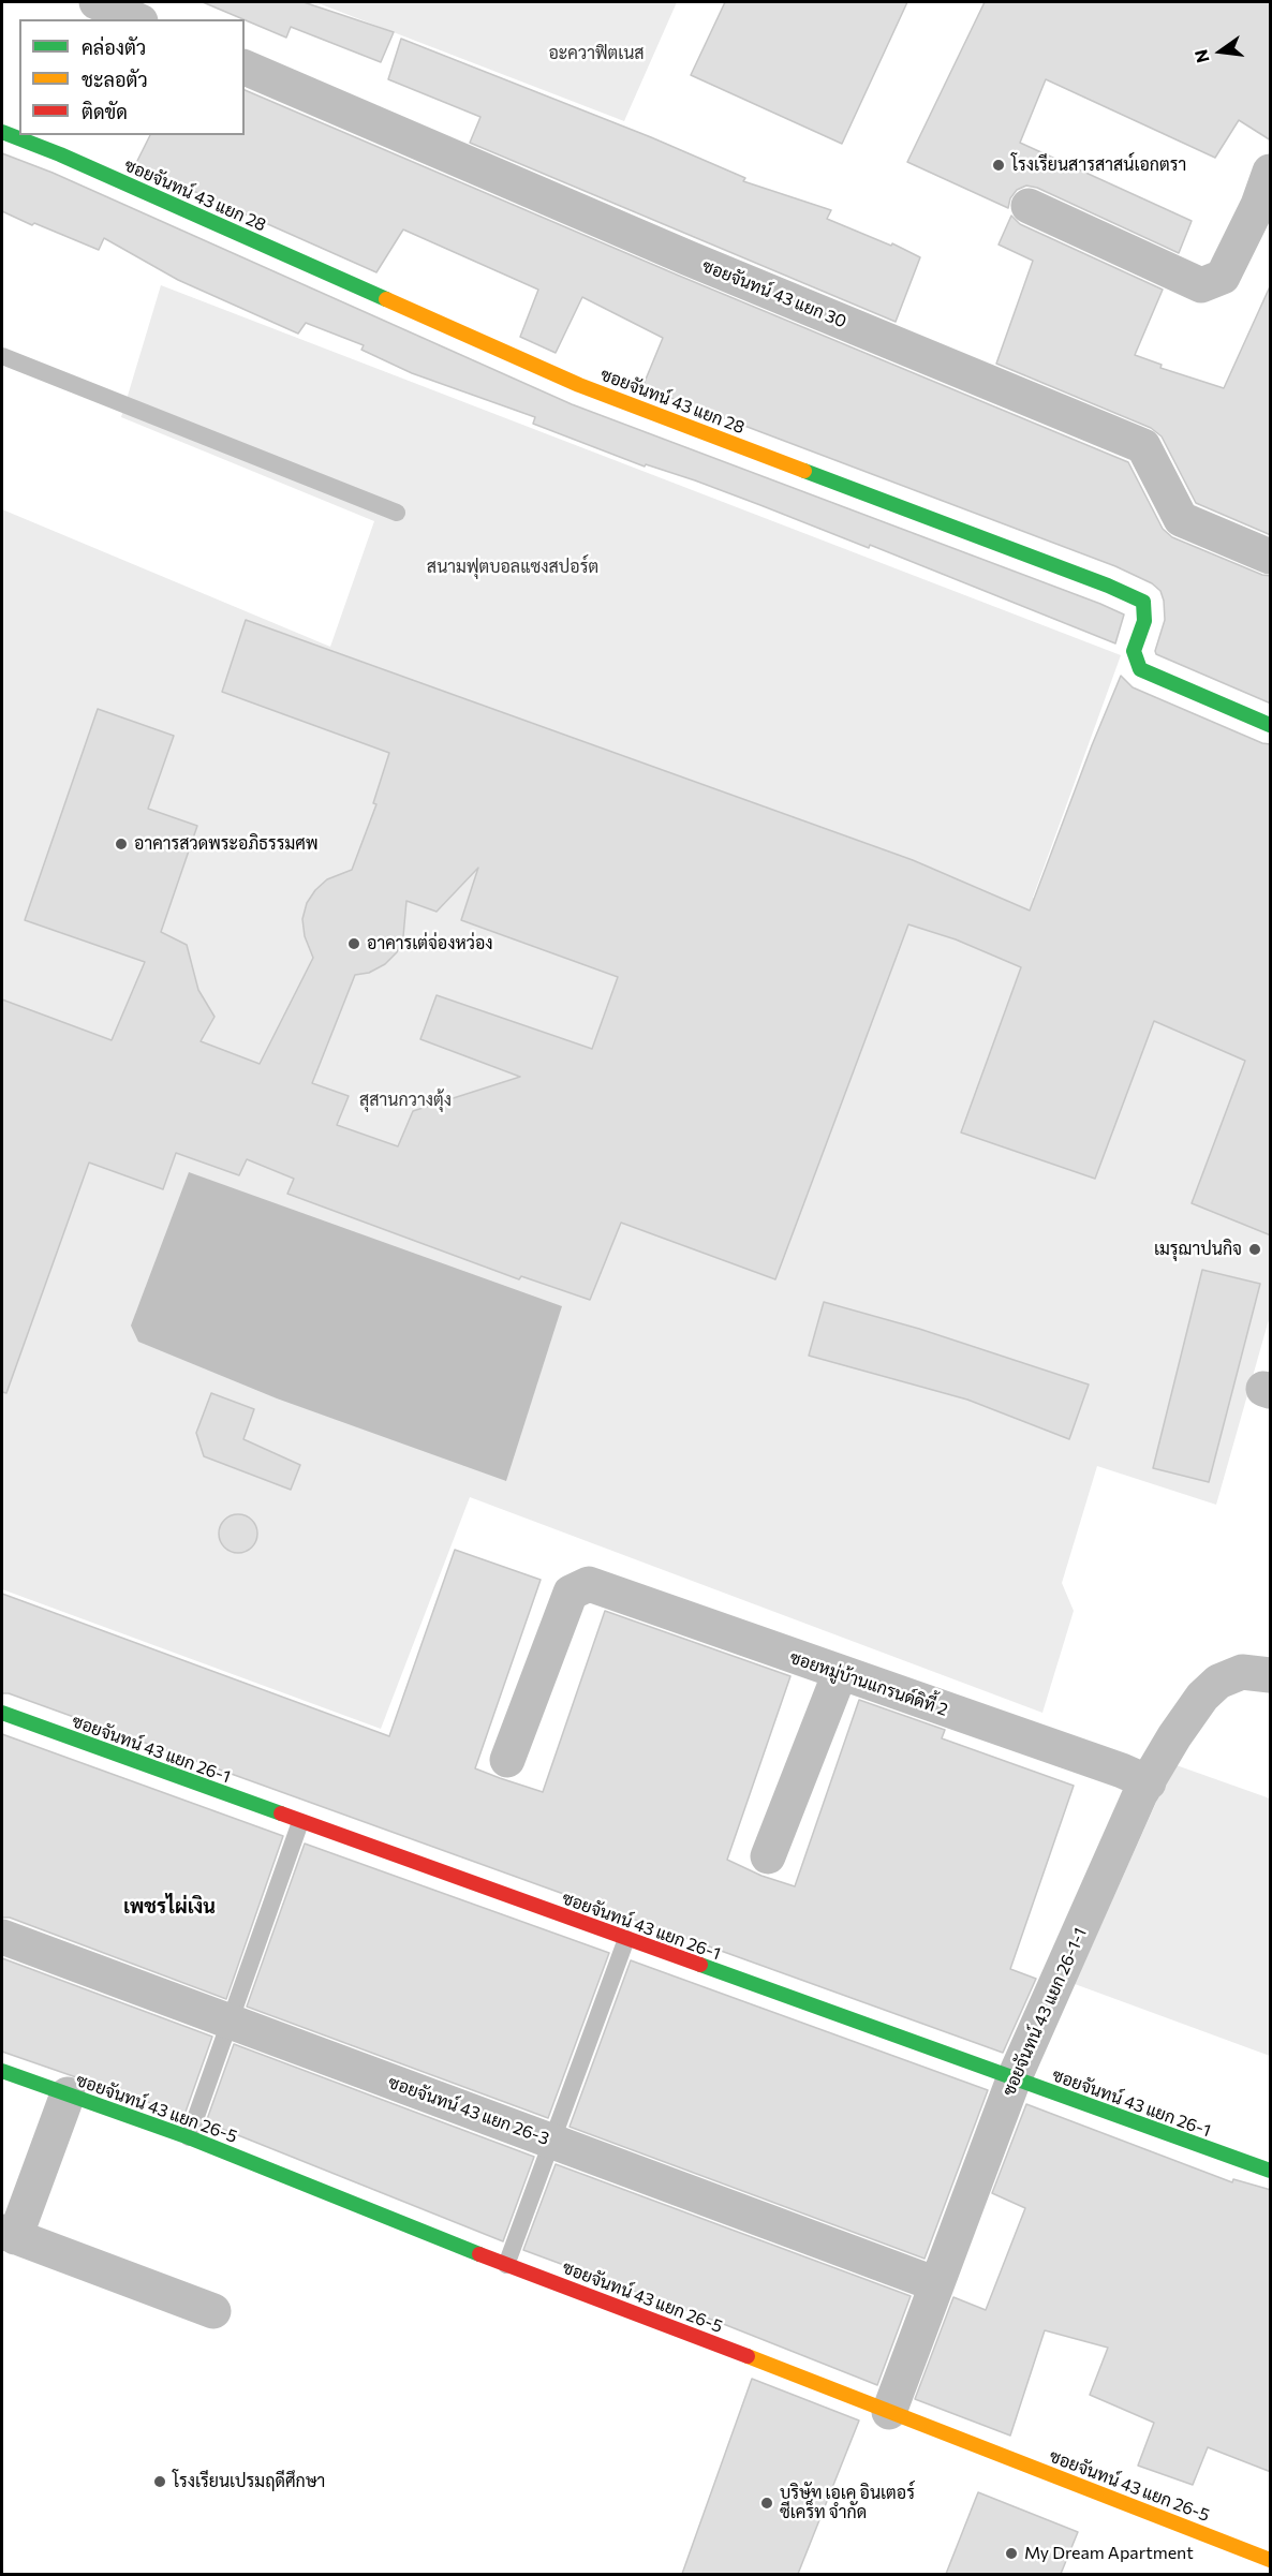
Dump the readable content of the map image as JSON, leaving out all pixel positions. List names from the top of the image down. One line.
{"streets":{"street":["ซอยจันทน์ 43 แยก 28","ซอยจันทน์ 43 แยก 30","ซอยหมู่บ้านแกรนด์ดิที้ 2","ซอยจันทน์ 43 แยก 26-1","ซอยจันทน์ 43 แยก 26-1-1","ซอยจันทน์ 43 แยก 26-5","ซอยจันทน์ 43 แยก 26-3"]},"crossings":[["ซอยหมู่บ้านแกรนด์ดิที้ 2","ซอยจันทน์ 43 แยก 26-1-1"],["ซอยจันทน์ 43 แยก 26-1","ซอยจันทน์ 43 แยก 26-1-1"],["ซอยจันทน์ 43 แยก 26-1-1","ซอยจันทน์ 43 แยก 26-5"],["ซอยจันทน์ 43 แยก 26-1-1","ซอยจันทน์ 43 แยก 26-3"]],"districts":["เพชรไผ่เงิน"],"parks":["อะควาฟิตเนส","สนามฟุตบอลแซงสปอร์ต","สุสานกวางตุ้ง"],"places":["โรงเรียนสารสาสน์เอกตรา","อาคารสวดพระอภิธรรมศพ","อาคารเต่จ่องหว่อง","เมรุฌาปนกิจ","โรงเรียนเปรมฤดีศึกษา","บริษัท เอเค อินเตอร์ ซีเคร็ท จำกัด","My Dream Apartment"],"legend":["คล่องตัว","ชะลอตัว","ติดขัด"],"north":"left"}
